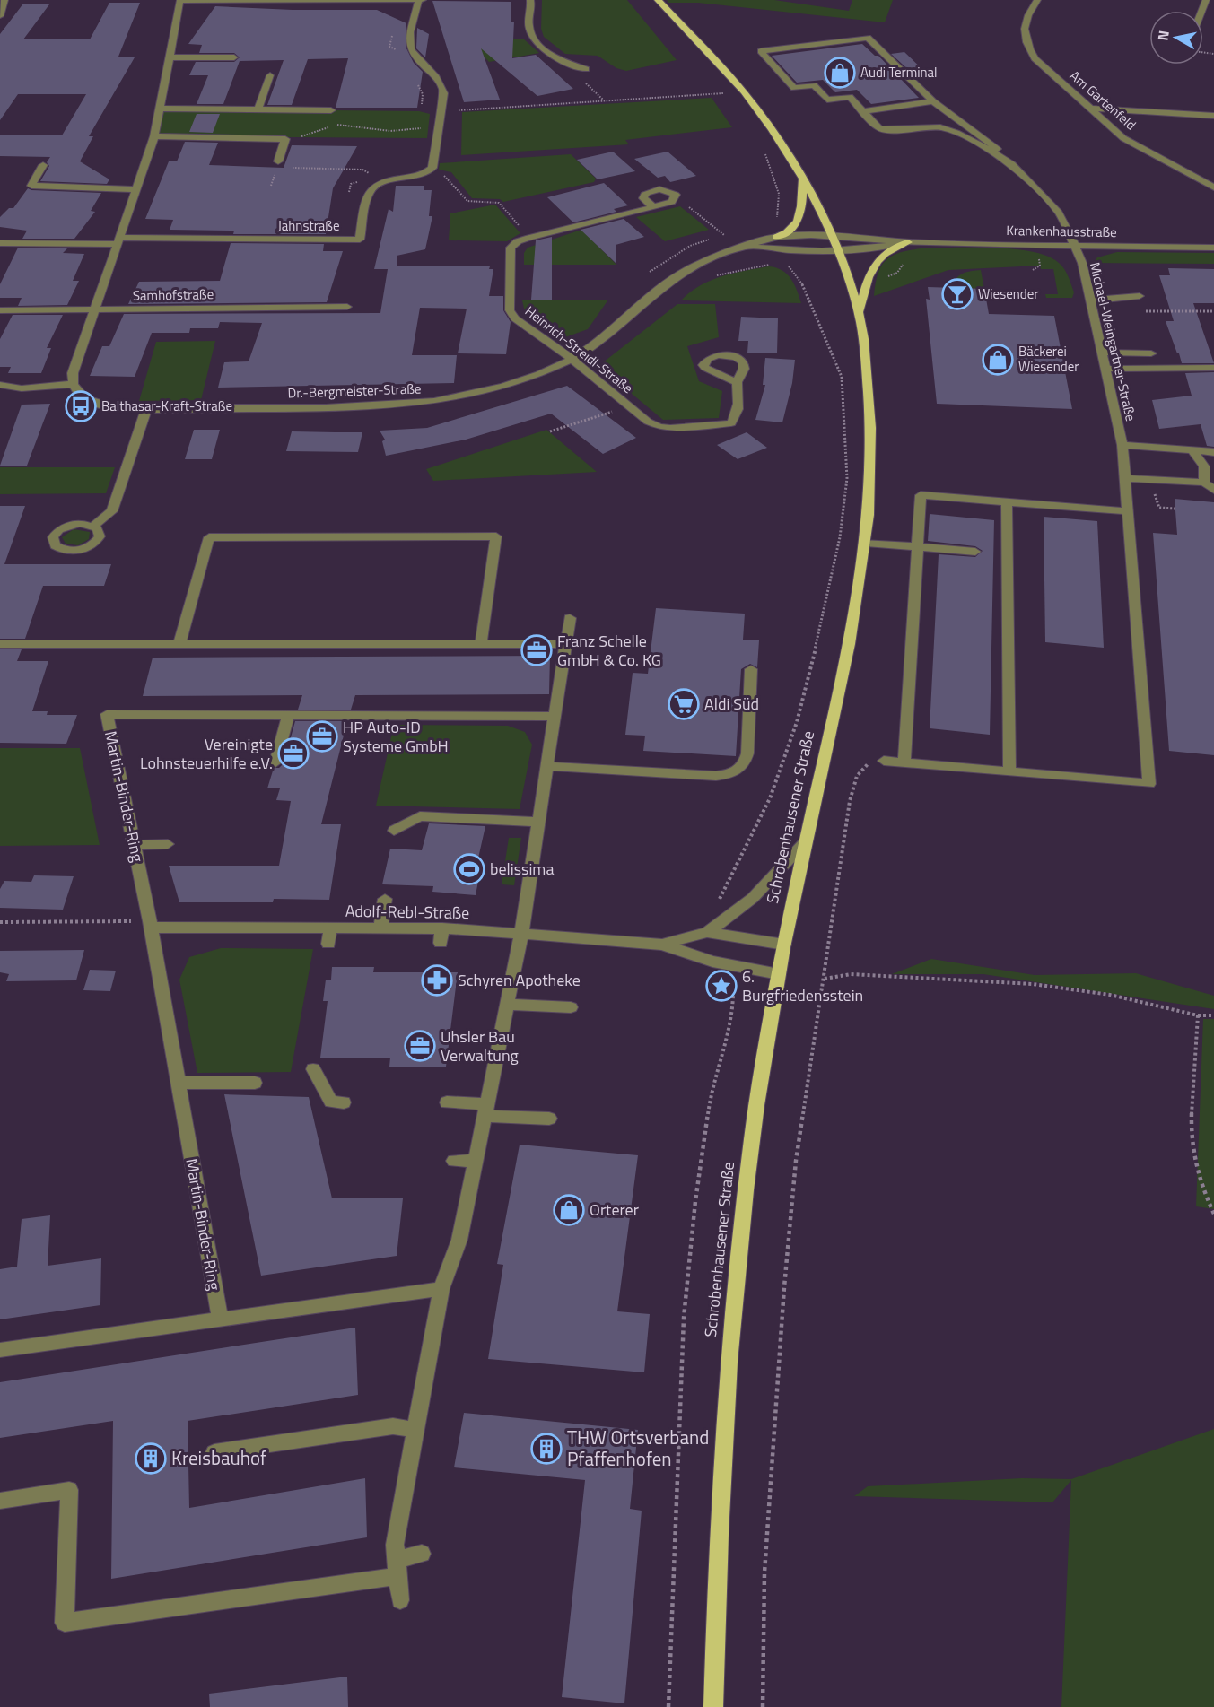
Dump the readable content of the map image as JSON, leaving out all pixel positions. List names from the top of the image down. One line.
{"streets":{"main road":["Schrobenhausener Straße"],"street":["Am Gartenfeld","Jahnstraße","Krankenhausstraße","Samhofstraße","Michael-Weingartner-Straße","Heinrich-Streidl-Straße","Dr.-Bergmeister-Straße","Martin-Binder-Ring","Adolf-Rebl-Straße"]},"crossings":[["Krankenhausstraße","Michael-Weingartner-Straße"],["Krankenhausstraße","Dr.-Bergmeister-Straße"],["Krankenhausstraße","Schrobenhausener Straße"],["Heinrich-Streidl-Straße","Dr.-Bergmeister-Straße"],["Dr.-Bergmeister-Straße","Schrobenhausener Straße"],["Martin-Binder-Ring","Adolf-Rebl-Straße"],["Schrobenhausener Straße","Adolf-Rebl-Straße"]],"places":{"shop":["Audi Terminal","Bäckerei Wiesender","Orterer"],"bar":["Wiesender"],"bus stop":["Balthasar-Kraft-Straße"],"office":["Franz Schelle GmbH & Co. KG","HP Auto-ID Systeme GmbH","Vereinigte Lohnsteuerhilfe e.V.","Uhsler Bau Verwaltung"],"supermarket":["Aldi Süd"],"sports":["belissima"],"pharmacy":["Schyren Apotheke"],"place":["6. Burgfriedensstein"],"building":["THW Ortsverband Pfaffenhofen","Kreisbauhof"]},"north":"left"}
